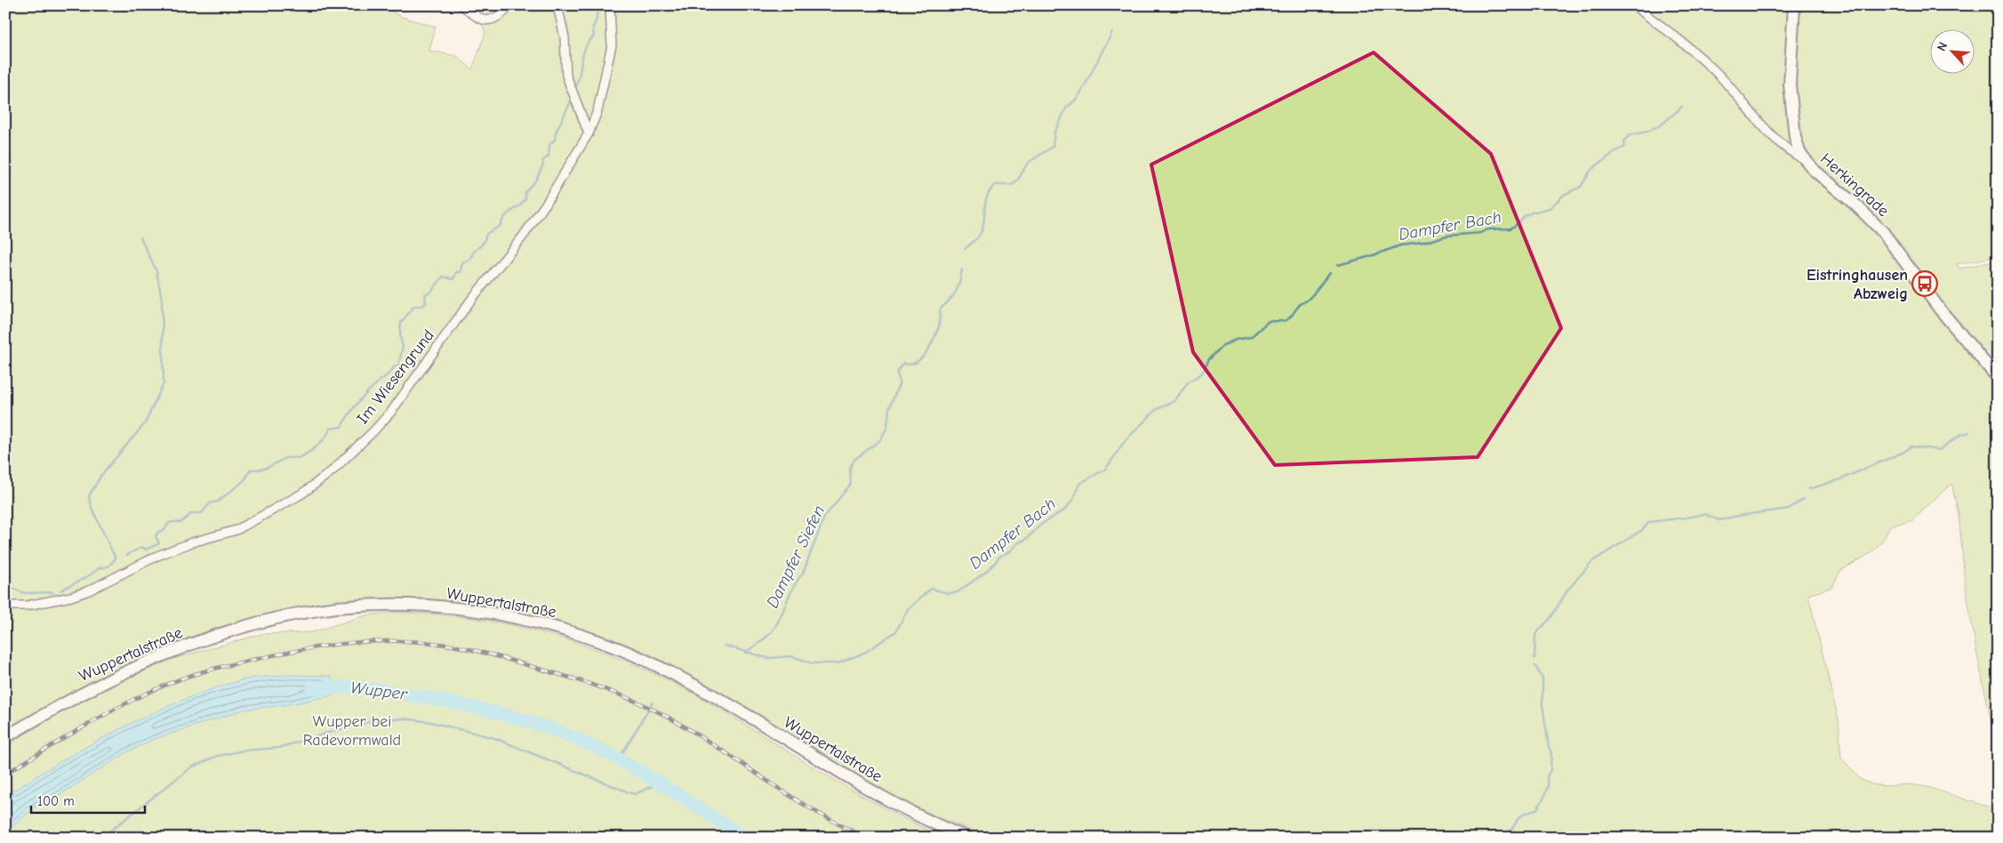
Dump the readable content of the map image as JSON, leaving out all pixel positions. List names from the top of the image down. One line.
{"streets":{"main road":["Herkingrade","Wuppertalstraße"],"street":["Im Wiesengrund"]},"water":["Dampfer Bach","Dampfer Siefen","Wupper"],"parks":["Wupper bei Radevormwald"],"places":{"bus stop":["Eistringhausen Abzweig"]},"scale_bar":"100 m","north":"top left"}
